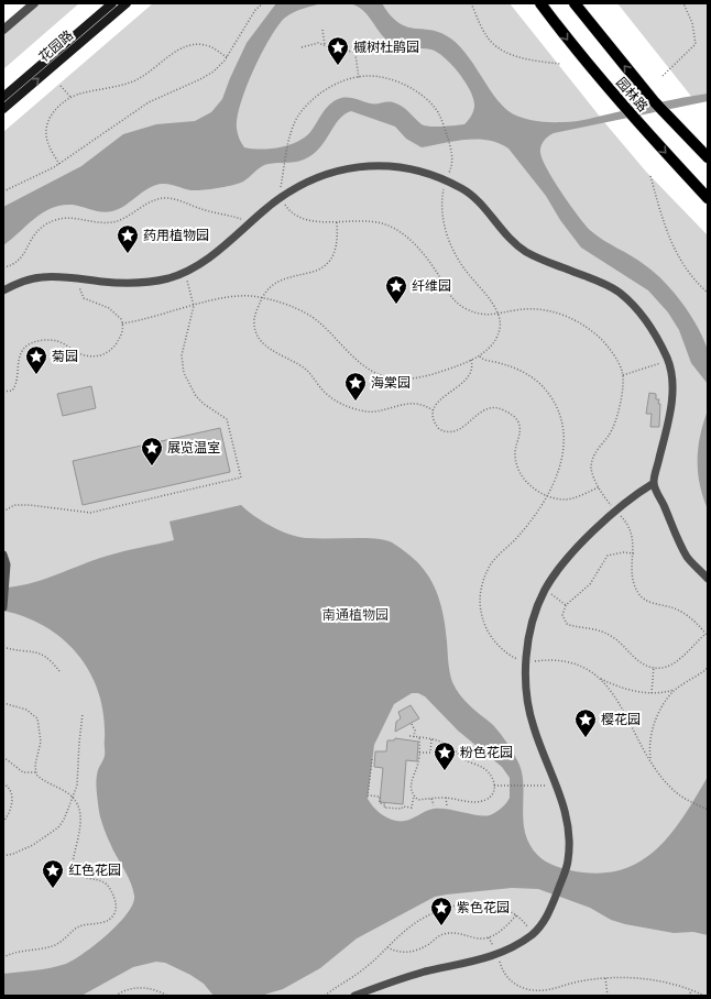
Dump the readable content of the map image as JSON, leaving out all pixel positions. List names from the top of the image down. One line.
{"streets":{"main road":["花园路","园林路"]},"parks":["南通植物园"],"places":{"place":["槭树杜鹃园","药用植物园","纤维园","菊园","海棠园","展览温室","樱花园","粉色花园","红色花园","紫色花园"]}}
